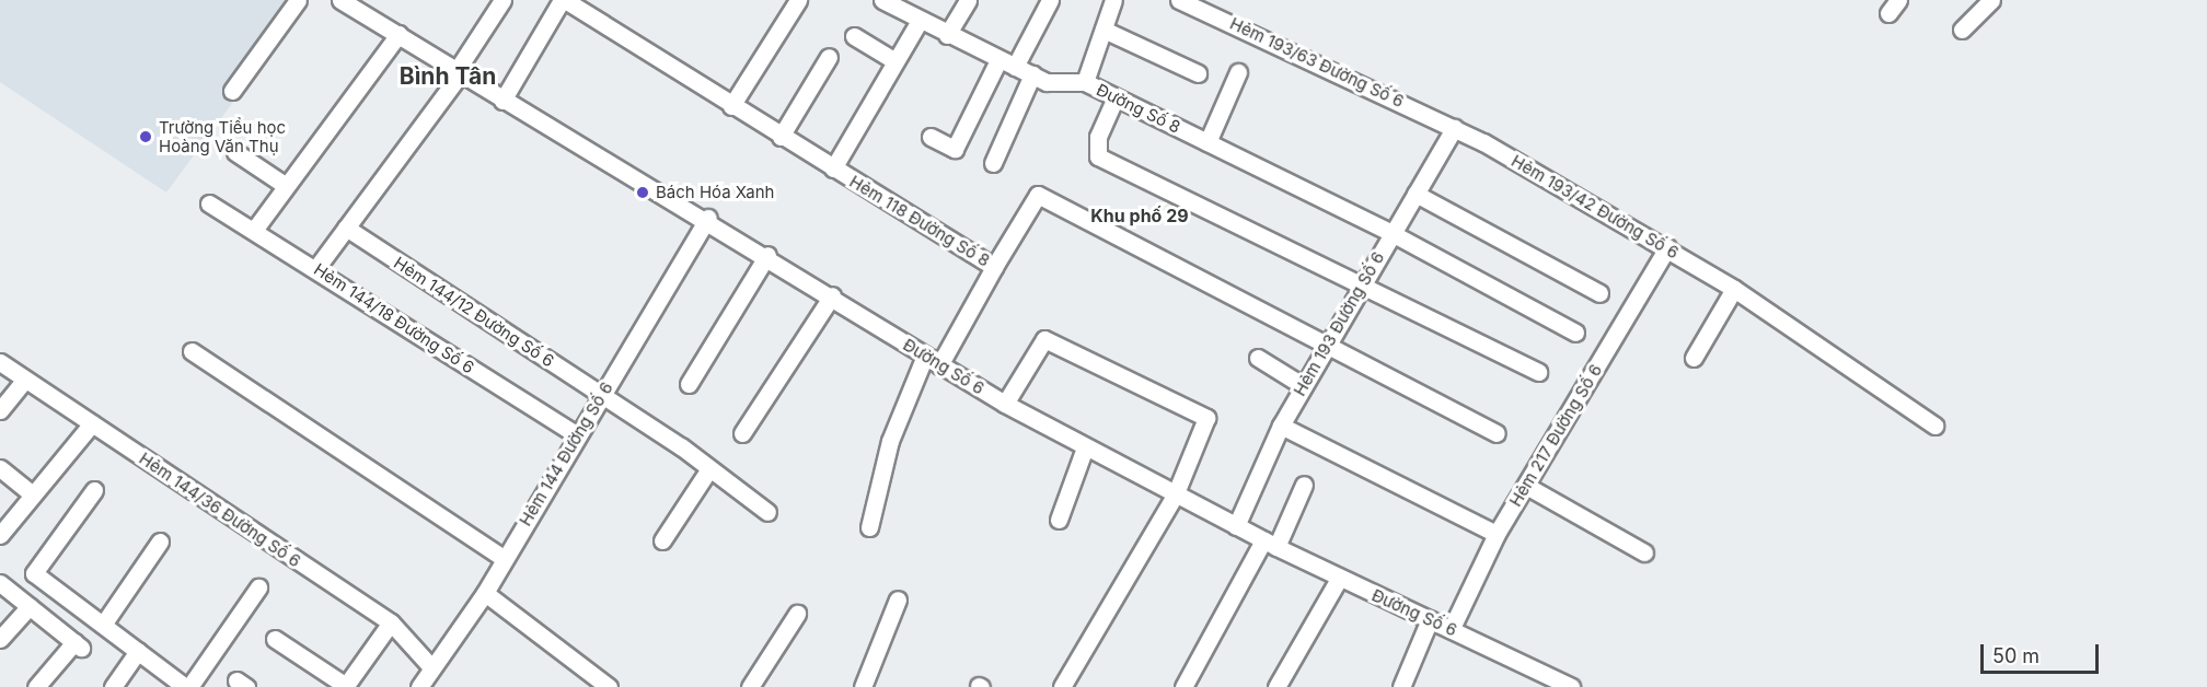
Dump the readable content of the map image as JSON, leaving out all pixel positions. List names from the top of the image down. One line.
{"streets":{"street":["Hẻm 193/63 Đường Số 6","Đường Số 8","Hẻm 193/42 Đường Số 6","Hẻm 118 Đường Số 8","Hẻm 144/12 Đường Số 6","Hẻm 144/18 Đường Số 6","Hẻm 193 Đường Số 6","Đường Số 6","Hẻm 217 Đường Số 6","Hẻm 144 Đường Số 6","Hẻm 144/36 Đường Số 6"]},"crossings":[["Hẻm 193/63 Đường Số 6","Hẻm 193/42 Đường Số 6"],["Hẻm 193/63 Đường Số 6","Hẻm 193 Đường Số 6"],["Đường Số 8","Hẻm 193 Đường Số 6"],["Hẻm 193/42 Đường Số 6","Hẻm 193 Đường Số 6"],["Hẻm 193/42 Đường Số 6","Hẻm 217 Đường Số 6"],["Hẻm 118 Đường Số 8","Hẻm 193 Đường Số 6"],["Hẻm 144/12 Đường Số 6","Hẻm 144 Đường Số 6"],["Hẻm 144/18 Đường Số 6","Hẻm 144 Đường Số 6"],["Hẻm 193 Đường Số 6","Đường Số 6"],["Đường Số 6","Hẻm 217 Đường Số 6"],["Đường Số 6","Hẻm 144 Đường Số 6"],["Hẻm 144 Đường Số 6","Hẻm 144/36 Đường Số 6"]],"districts":["Bình Tân","Khu phố 29"],"places":["Trường Tiểu học Hoàng Văn Thụ","Bách Hóa Xanh"],"scale_bar":"50 m"}
